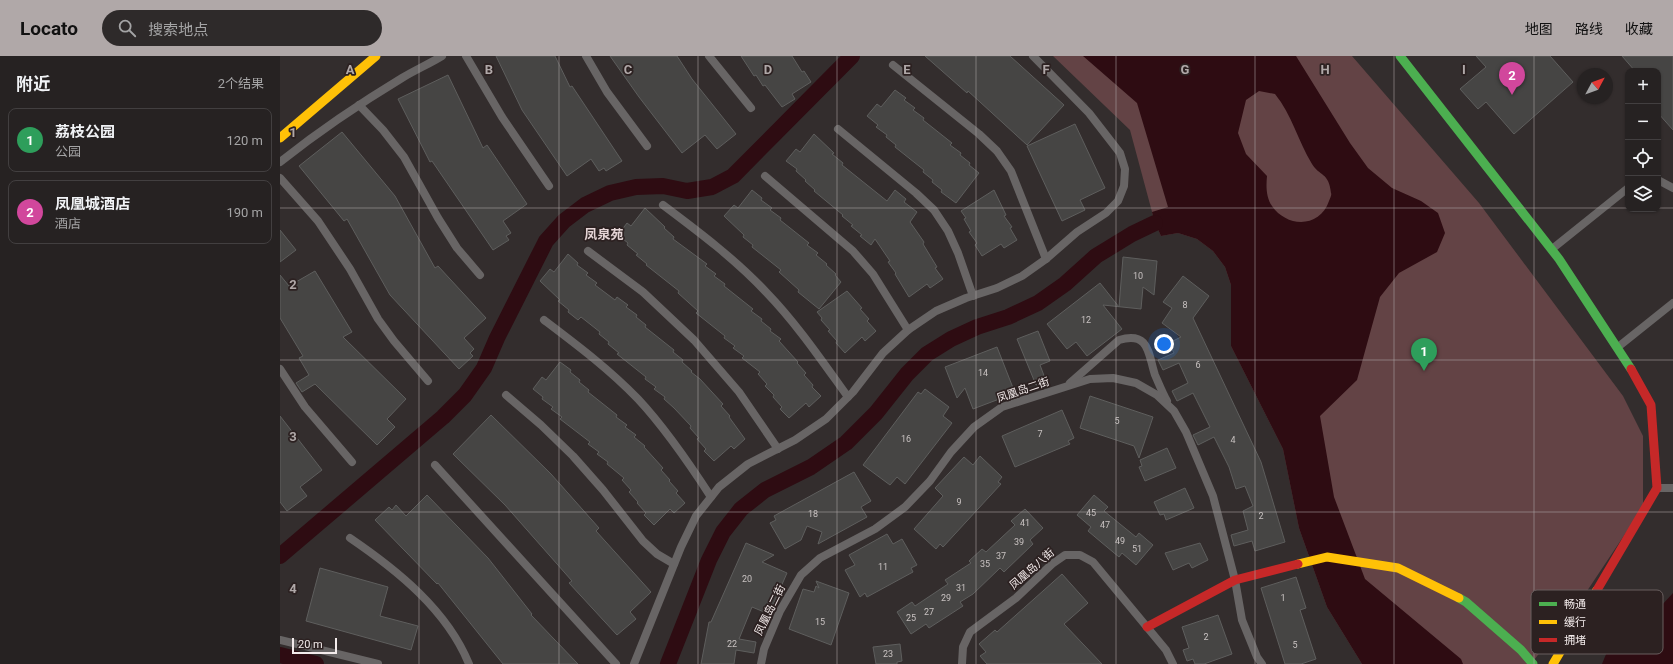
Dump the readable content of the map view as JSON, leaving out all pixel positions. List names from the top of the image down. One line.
{"streets":{"lane":["凤凰岛二街","凤凰岛八街"]},"districts":["凤泉苑"],"house_numbers":["10","8","12","6","14","5","7","16","4","9","45","18","2","41","47","49","39","51","37","35","11","20","31","29","1","27","25","15","2","22","5","23"],"legend":["畅通","缓行","拥堵"],"scale_bar":"20 m","north":"top right","page":{"header":"Locato","search":"搜索地点","nav":["地图","路线","收藏"],"heading":["附近","2个结果"],"pins":["2","1"],"map_buttons":["+","−"],"list":[{"mark":"1","name":"荔枝公园","note":"公园","value":"120 m"},{"mark":"2","name":"凤凰城酒店","note":"酒店","value":"190 m"}],"scale":"20 m"},"grid":{"columns":["A","B","C","D","E","F","G","H","I"],"rows":["1","2","3","4"]}}
